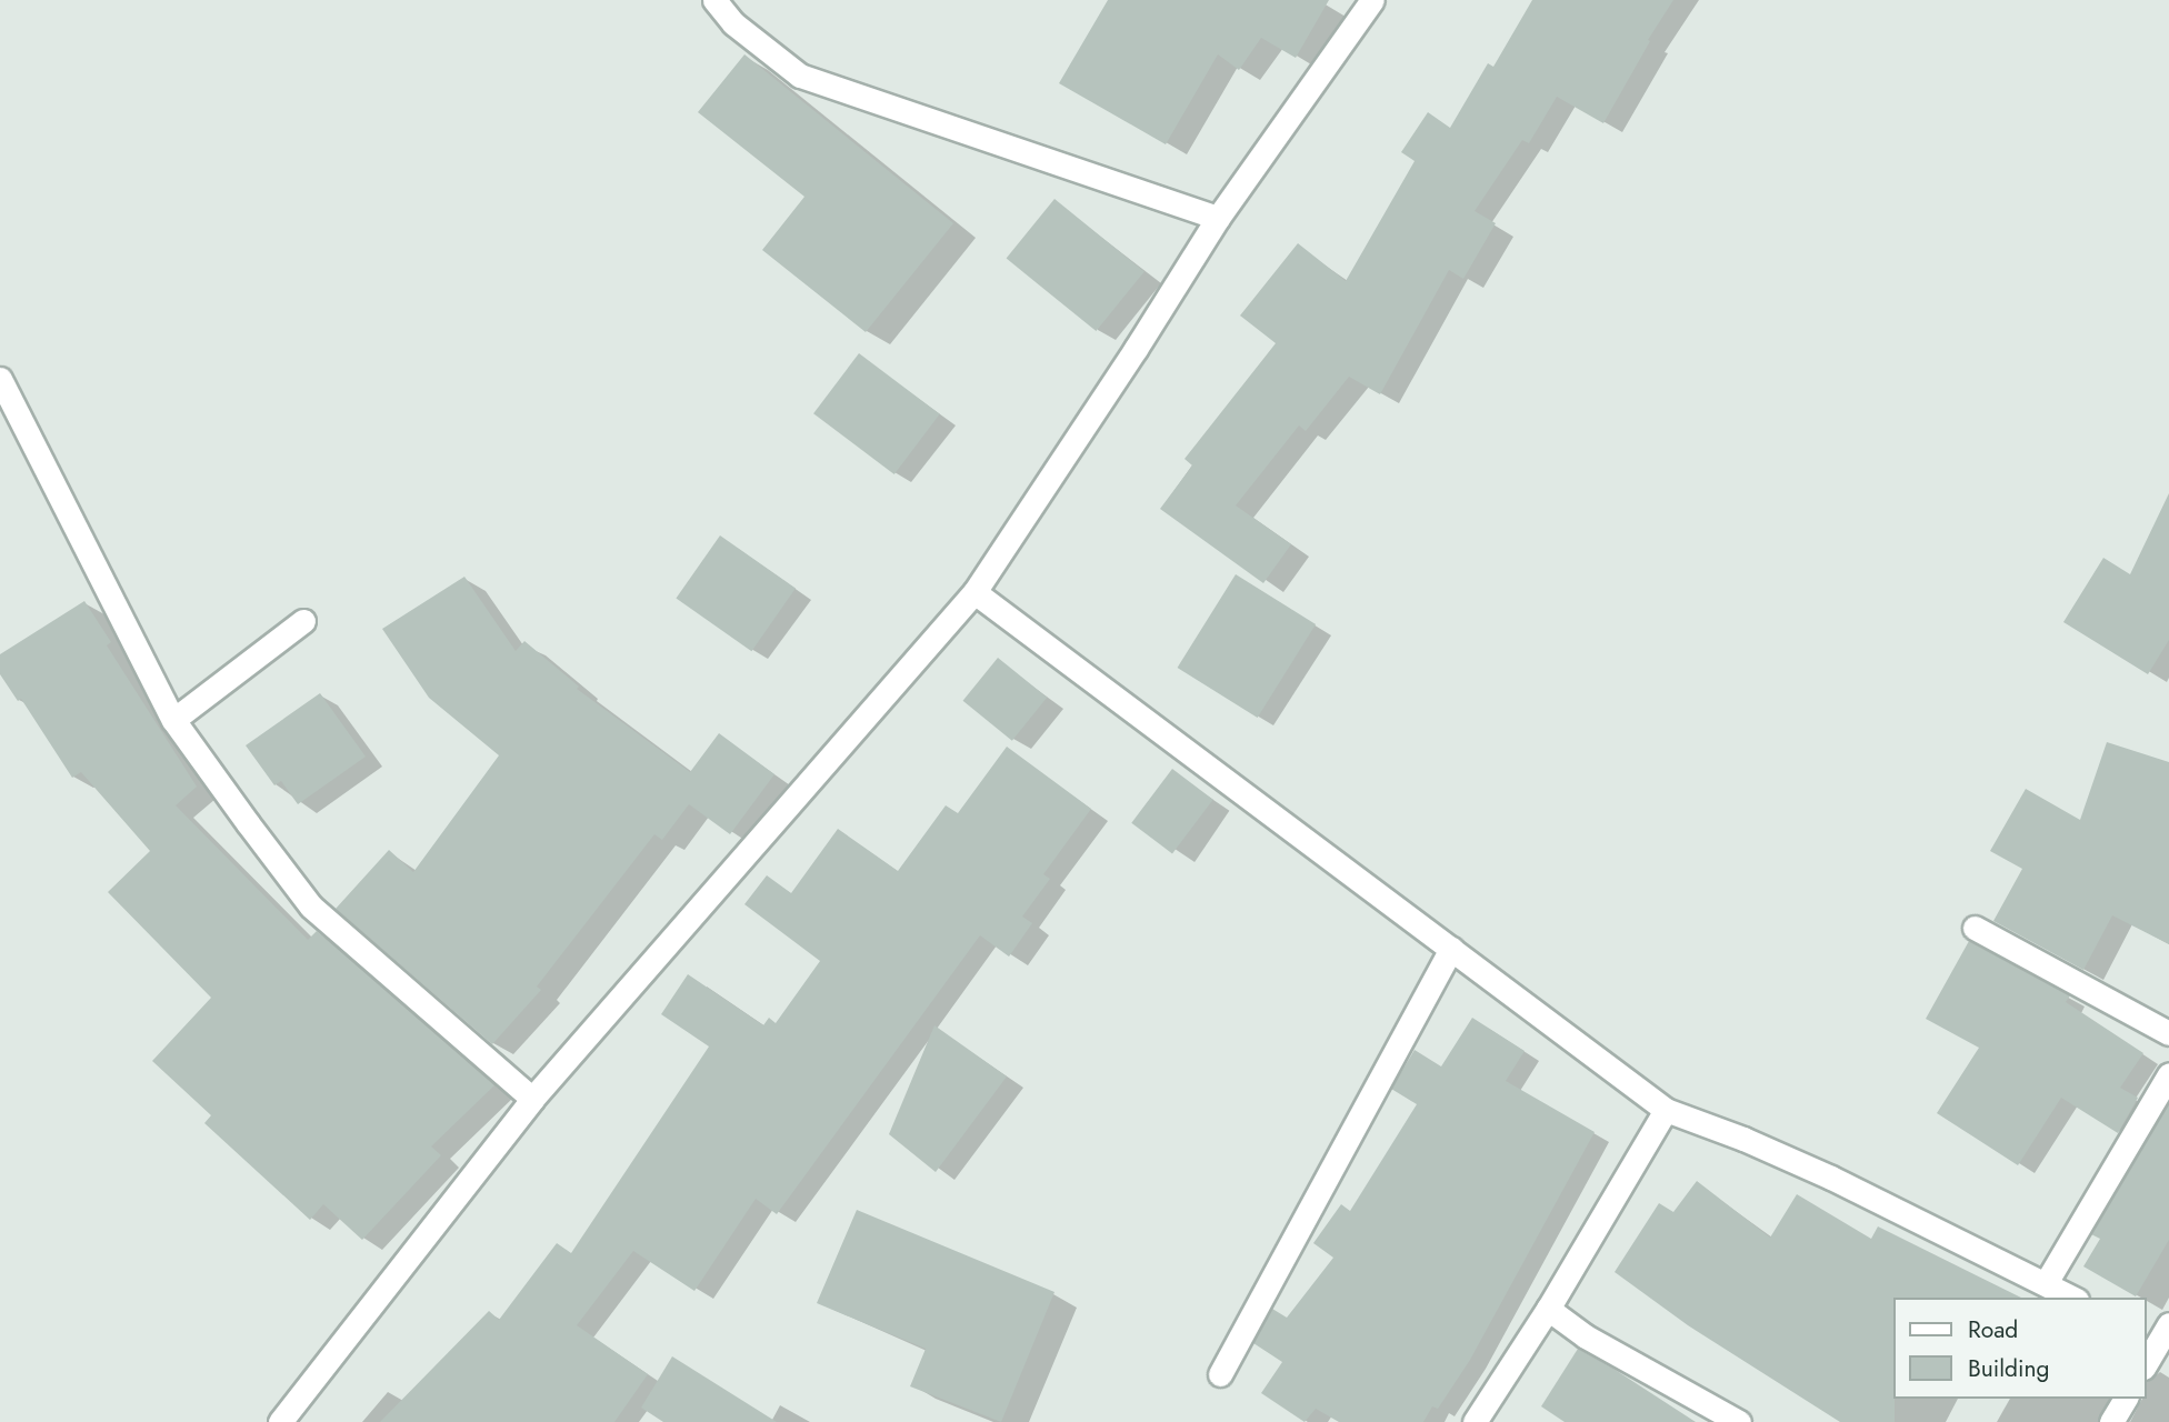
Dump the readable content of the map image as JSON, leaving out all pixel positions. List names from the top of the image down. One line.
{"legend":["Road","Building"]}
